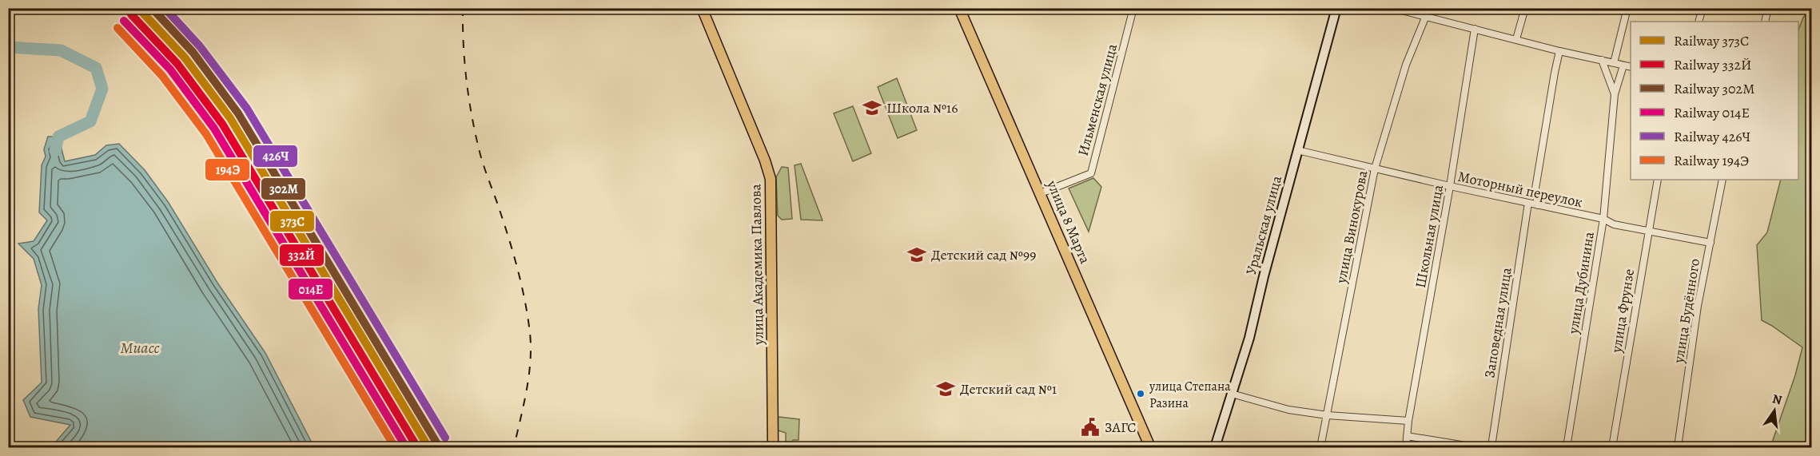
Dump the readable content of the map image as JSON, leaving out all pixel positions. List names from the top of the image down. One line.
{"streets":{"main road":["улица 8 Марта","улица Академика Павлова"],"street":["Ильменская улица","Моторный переулок","Уральская улица","улица Винокурова","Школьная улица","улица Дубинина","улица Фрунзе","улица Будённого","Заповедная улица"]},"crossings":[["Ильменская улица","улица 8 Марта"],["Моторный переулок","Уральская улица"],["Моторный переулок","улица Винокурова"],["Моторный переулок","Школьная улица"],["Моторный переулок","улица Дубинина"],["Моторный переулок","улица Фрунзе"],["Моторный переулок","улица Будённого"],["Моторный переулок","Заповедная улица"]],"water":["Миасс"],"places":{"school or university":["Школа №16","Детский сад №99","Детский сад №1"],"other":["улица Степана Разина"],"public building":["ЗАГС"]},"lines":["rail line 373C","rail line 302М","rail line 426Ч","rail line 332Й","rail line 014Е","rail line 194Э"],"legend":["Railway 373C","Railway 332Й","Railway 302М","Railway 014Е","Railway 426Ч","Railway 194Э"],"north":"top"}
